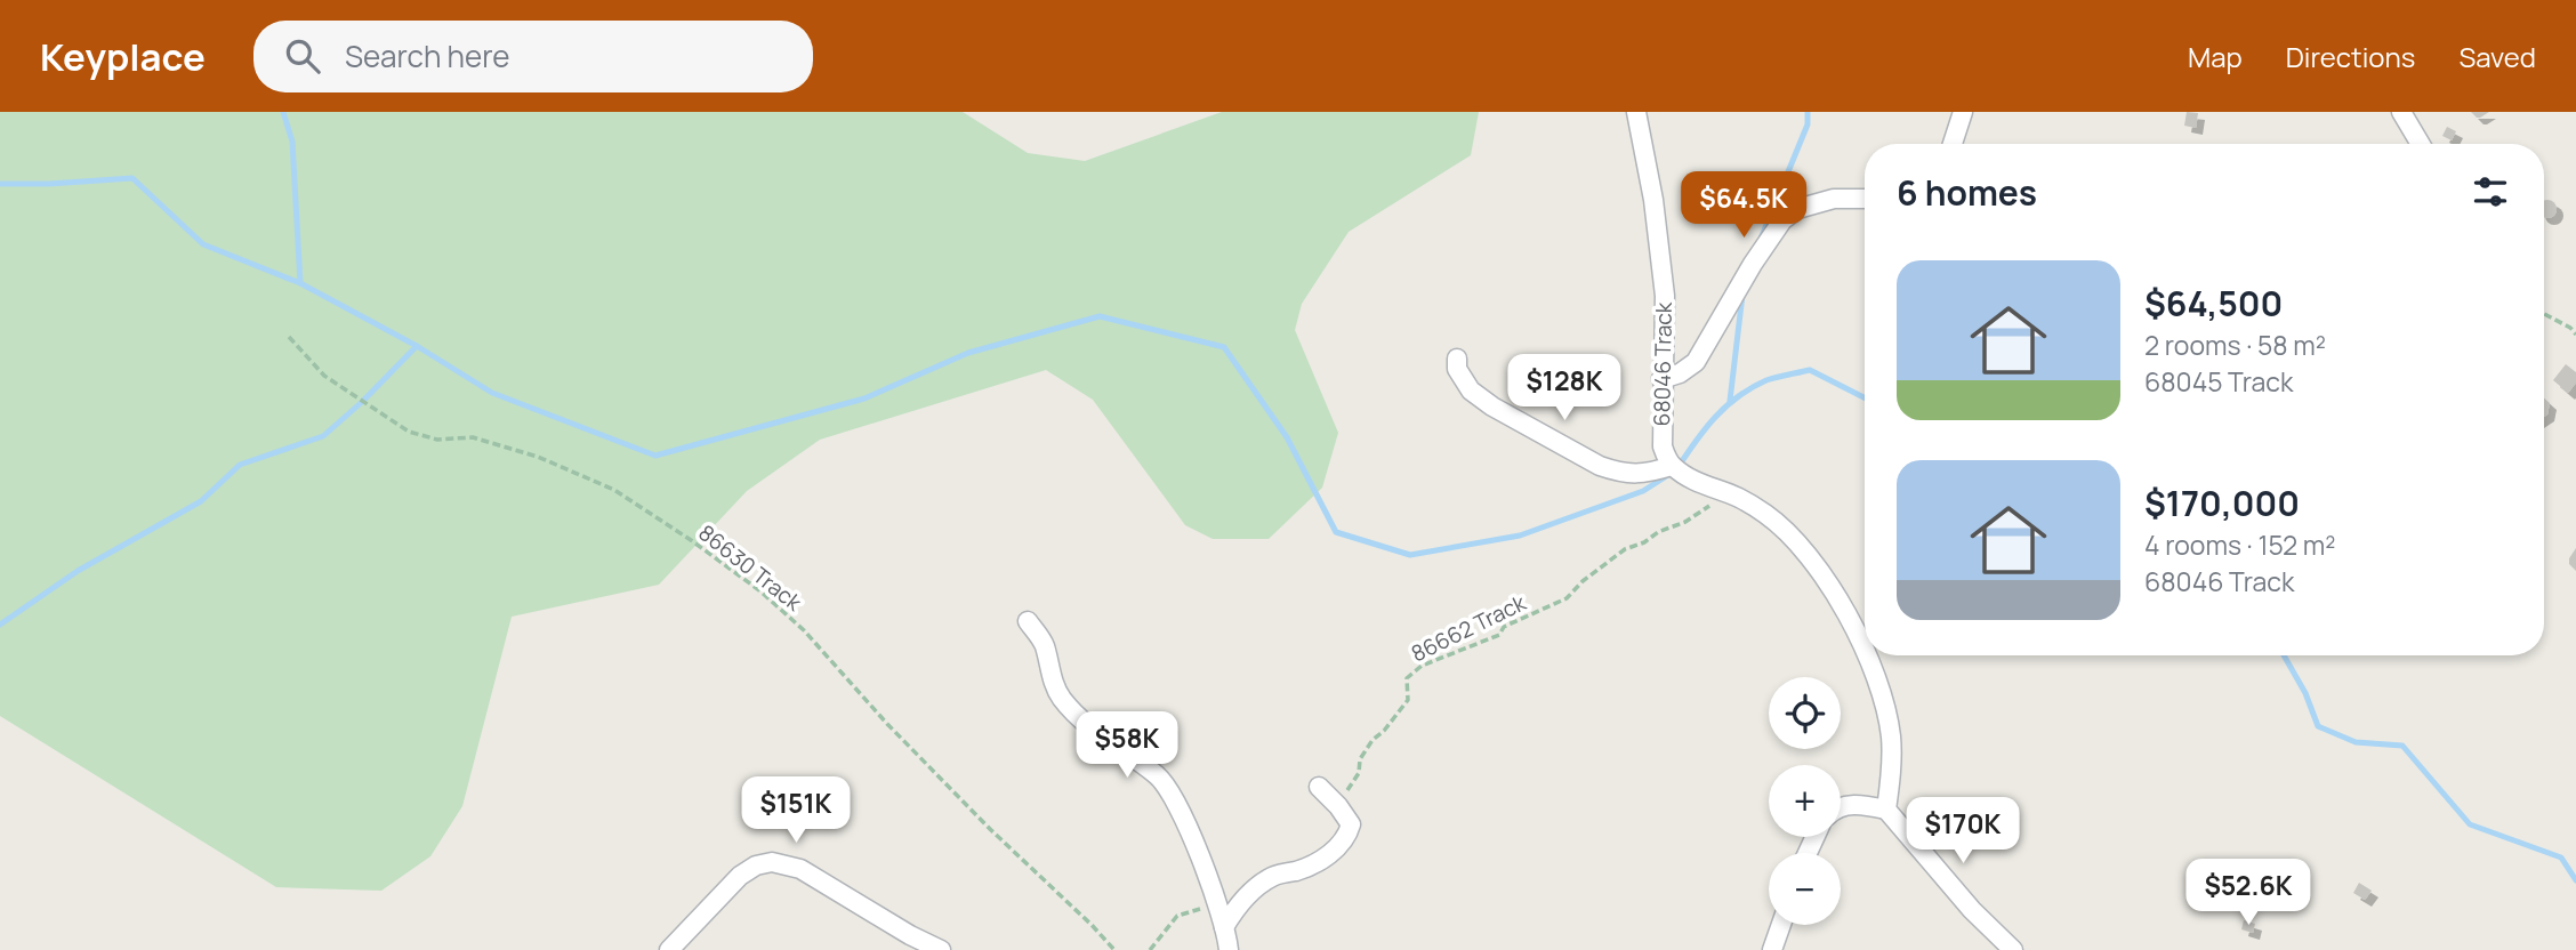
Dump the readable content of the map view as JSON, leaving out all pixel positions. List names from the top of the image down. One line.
{"streets":{"street":["68046 Track"],"path":["86630 Track","86662 Track"]},"page":{"header":"Keyplace","search":"Search here","nav":["Map","Directions","Saved"],"heading":"6 homes","price":["$64.5K","$128K","$58K","$151K","$170K","$52.6K"],"list":[{"name":"$64,500","note":"2 rooms · 58 m² · 68045 Track"},{"name":"$170,000","note":"4 rooms · 152 m² · 68046 Track"}],"map_buttons":["+","−"]}}
